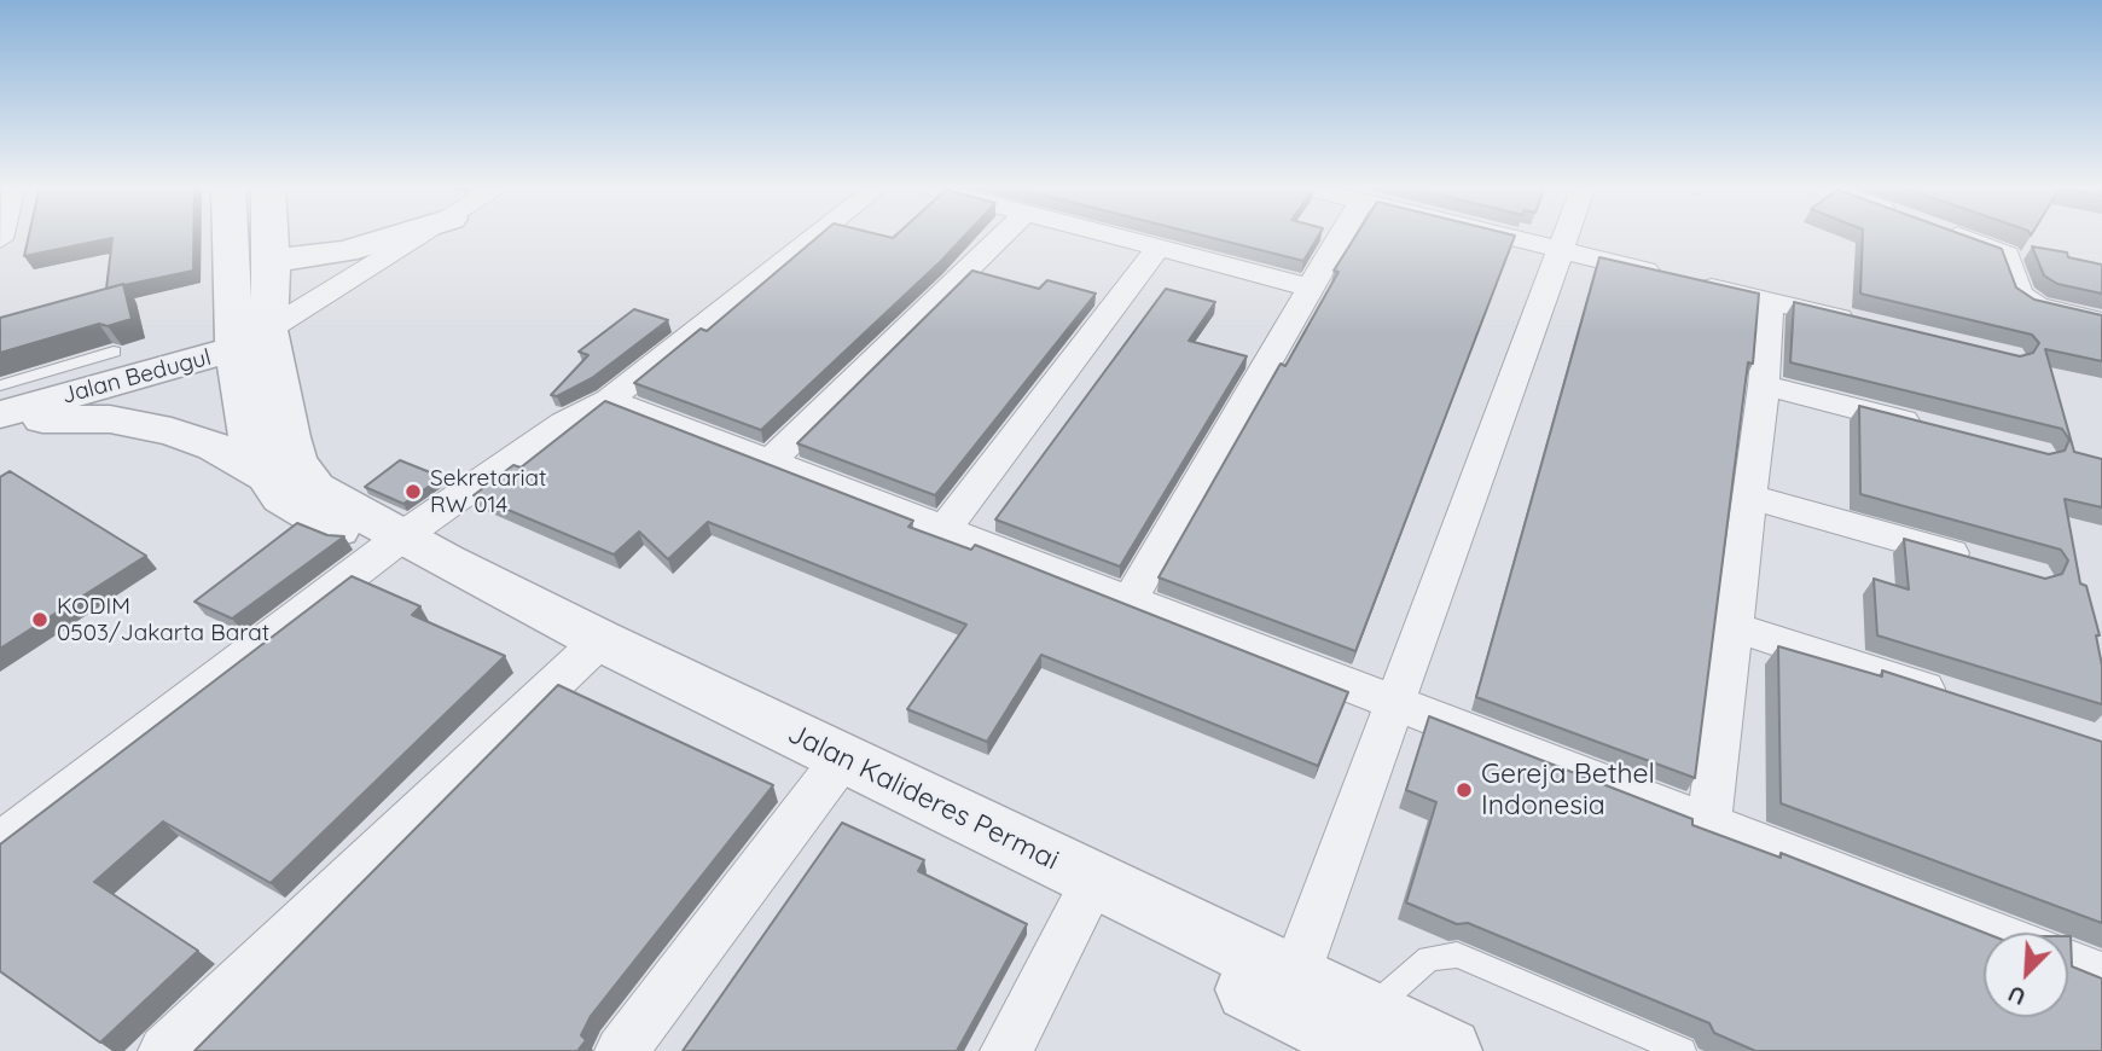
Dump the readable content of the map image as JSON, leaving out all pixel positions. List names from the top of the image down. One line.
{"streets":{"street":["Jalan Bedugul","Jalan Kalideres Permai"]},"places":["Sekretariat RW 014","KODIM 0503/Jakarta Barat","Gereja Bethel Indonesia"],"north":"bottom left"}
